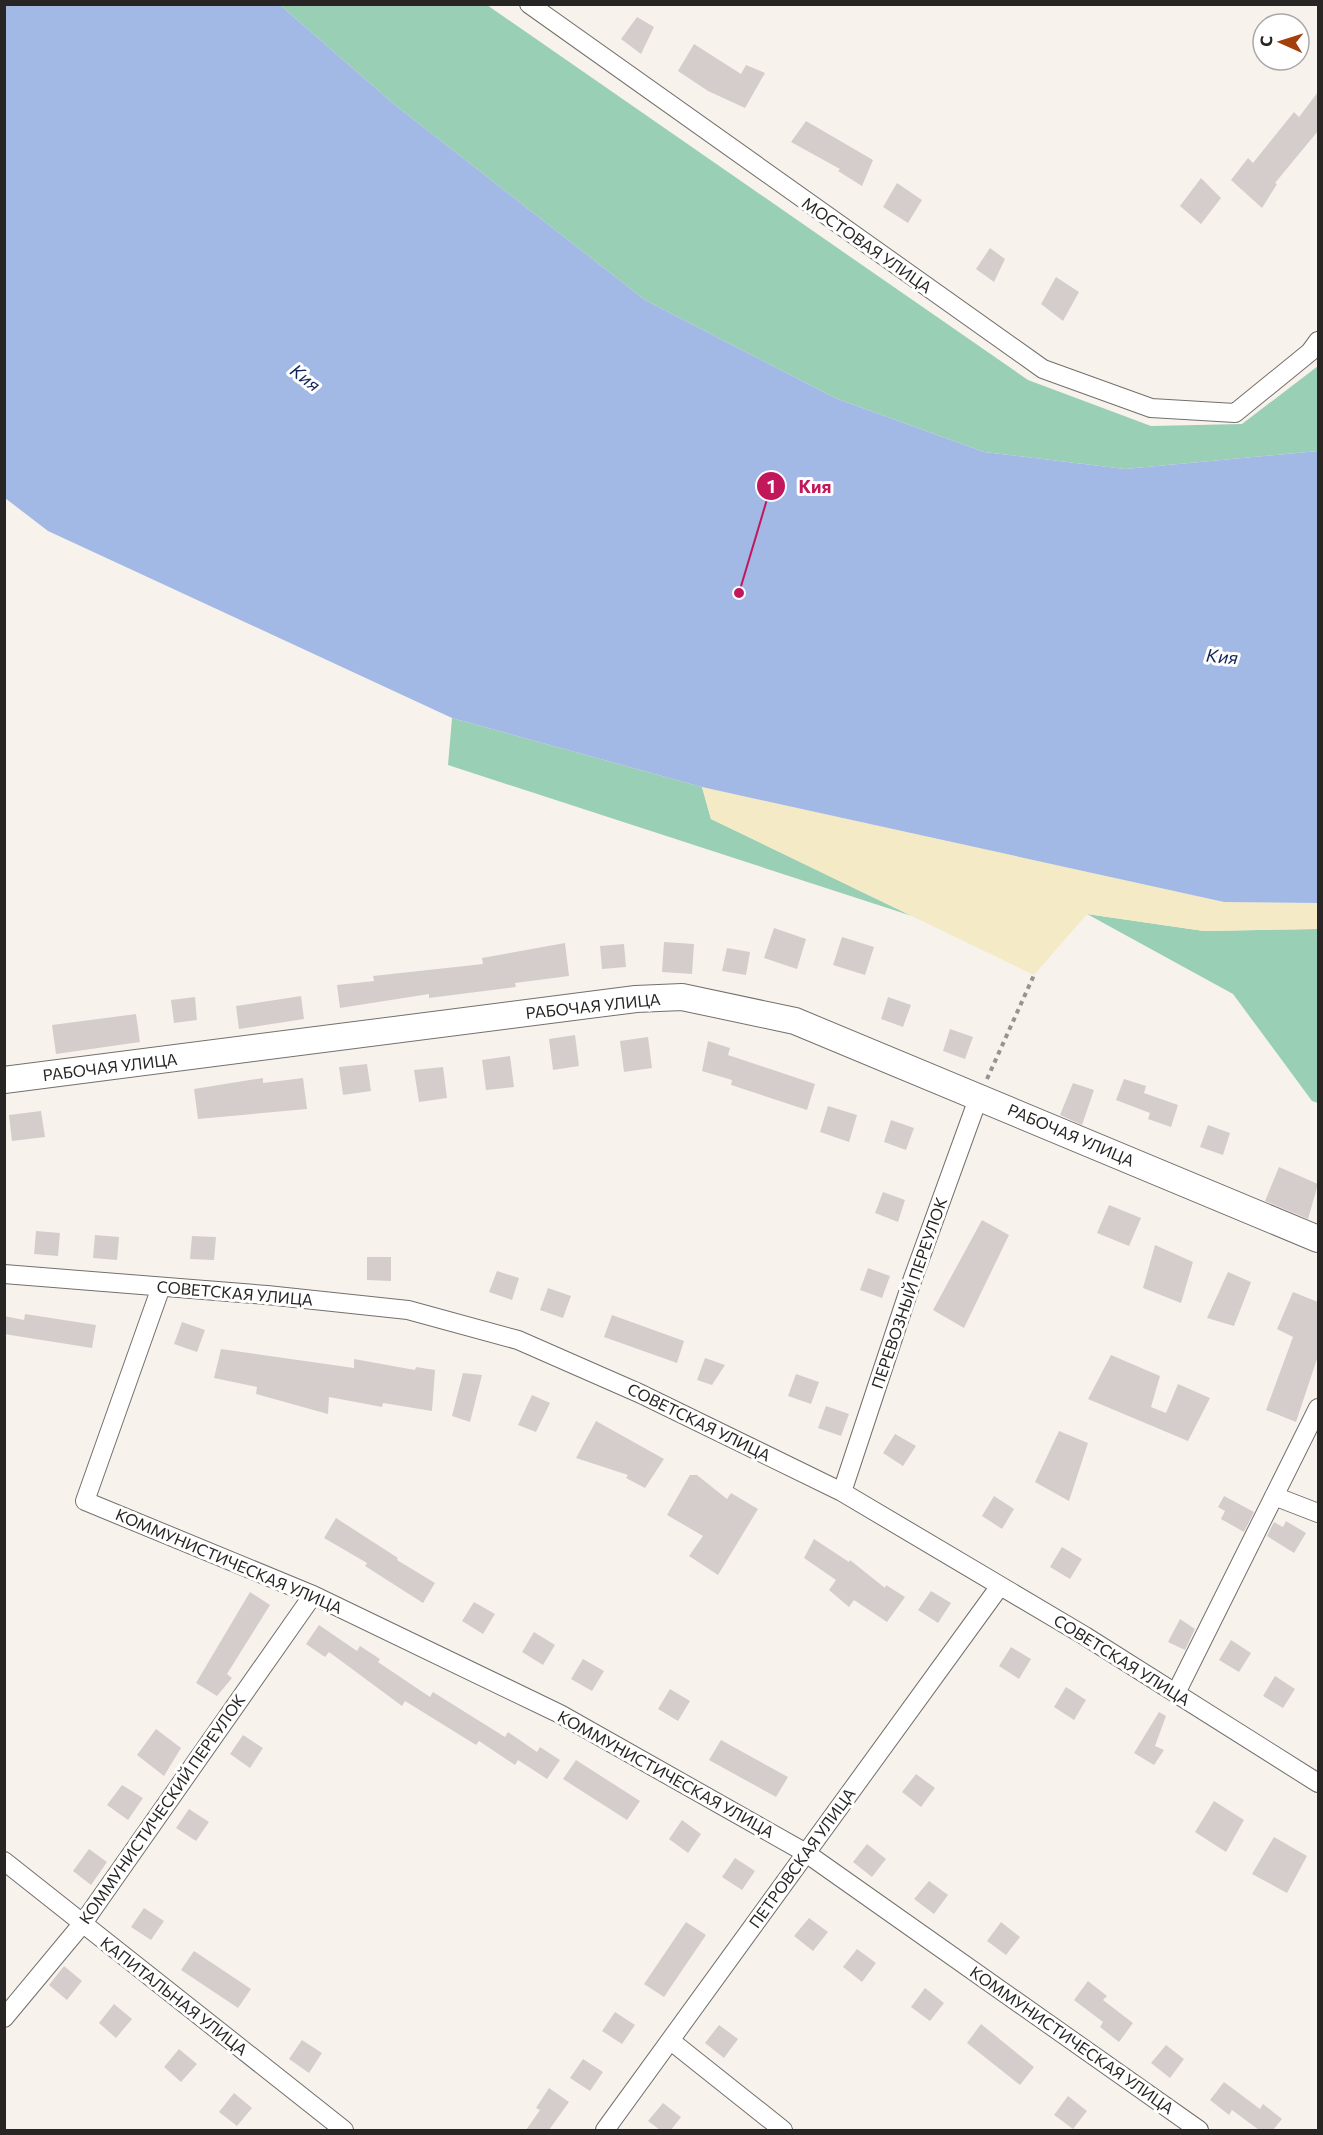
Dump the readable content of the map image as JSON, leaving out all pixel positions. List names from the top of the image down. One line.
{"streets":{"main road":["РАБОЧАЯ УЛИЦА"],"street":["МОСТОВАЯ УЛИЦА","СОВЕТСКАЯ УЛИЦА","ПЕРЕВОЗНЫЙ ПЕРЕУЛОК","КОММУНИСТИЧЕСКАЯ УЛИЦА","КОММУНИСТИЧЕСКИЙ ПЕРЕУЛОК","ПЕТРОВСКАЯ УЛИЦА","КАПИТАЛЬНАЯ УЛИЦА"]},"crossings":[["РАБОЧАЯ УЛИЦА","ПЕРЕВОЗНЫЙ ПЕРЕУЛОК"],["СОВЕТСКАЯ УЛИЦА","ПЕРЕВОЗНЫЙ ПЕРЕУЛОК"],["СОВЕТСКАЯ УЛИЦА","КОММУНИСТИЧЕСКАЯ УЛИЦА"],["СОВЕТСКАЯ УЛИЦА","ПЕТРОВСКАЯ УЛИЦА"],["КОММУНИСТИЧЕСКАЯ УЛИЦА","КОММУНИСТИЧЕСКИЙ ПЕРЕУЛОК"],["КОММУНИСТИЧЕСКАЯ УЛИЦА","ПЕТРОВСКАЯ УЛИЦА"],["КОММУНИСТИЧЕСКИЙ ПЕРЕУЛОК","КАПИТАЛЬНАЯ УЛИЦА"]],"water":["Кия"],"places":["Кия"],"north":"left"}
